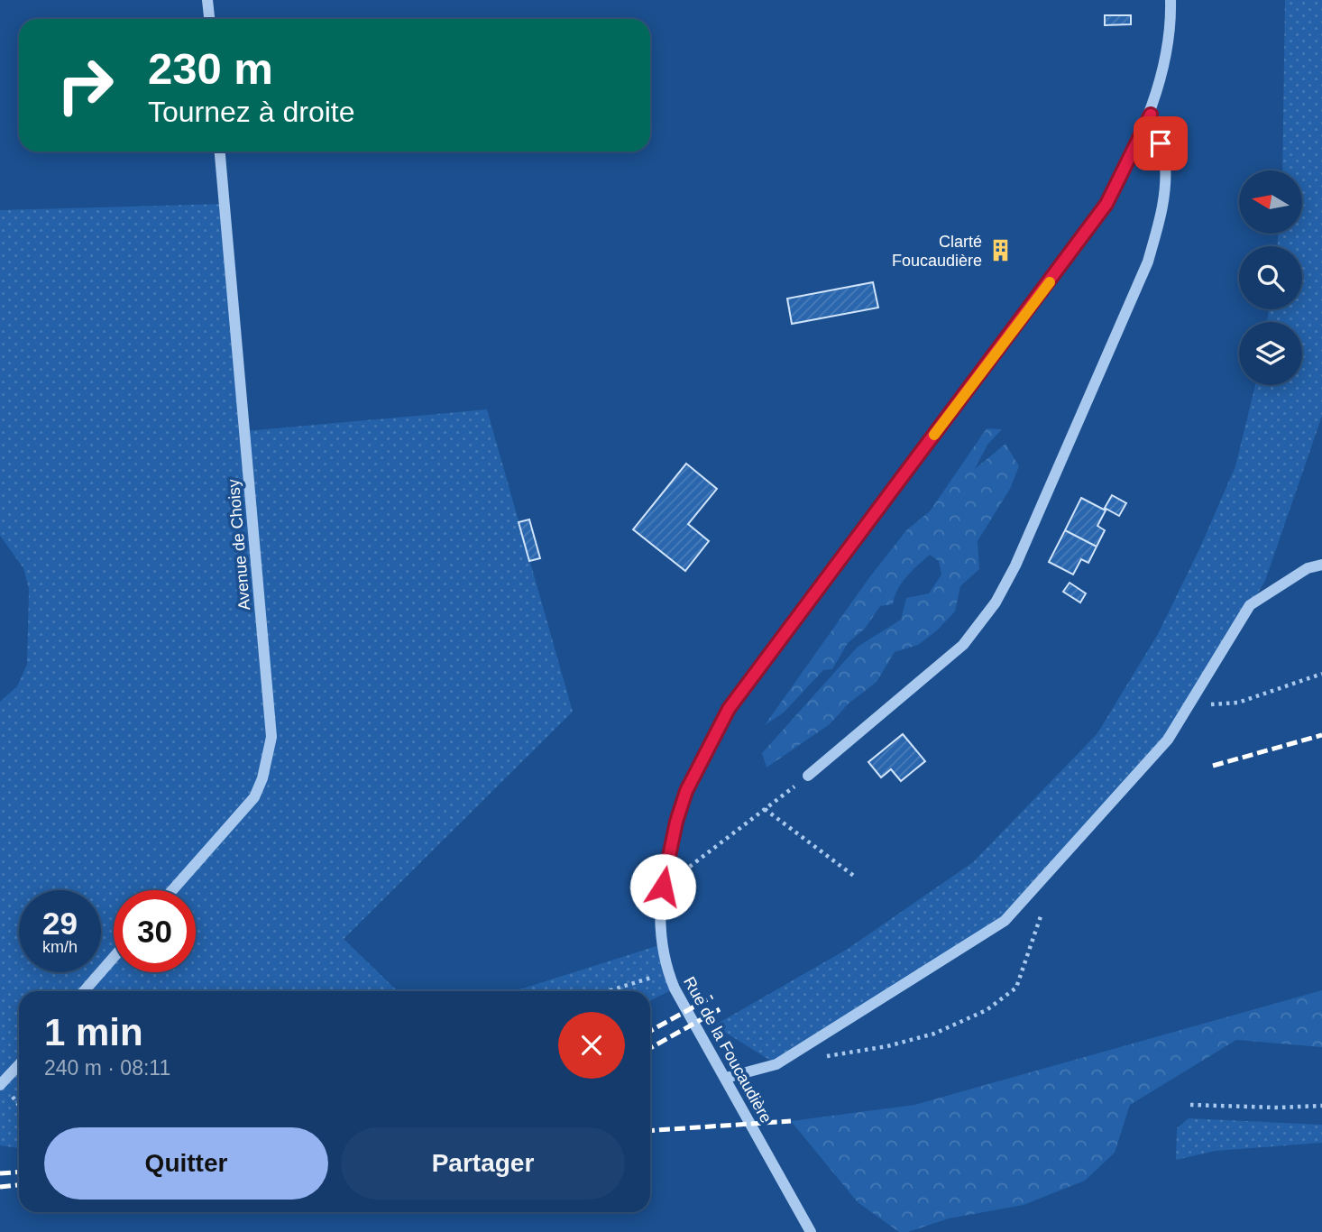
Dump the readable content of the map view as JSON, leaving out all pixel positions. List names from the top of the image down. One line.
{"streets":{"street":["Avenue de Choisy","Rue de la Foucaudière"]},"places":{"building":["Clarté Foucaudière"]},"north":"left","page":{"turn":["230 m","Tournez à droite"],"speed":"29 km/h","limit":"30","heading":["1 min","240 m · 08:11"],"buttons":["Quitter","Partager"]}}
